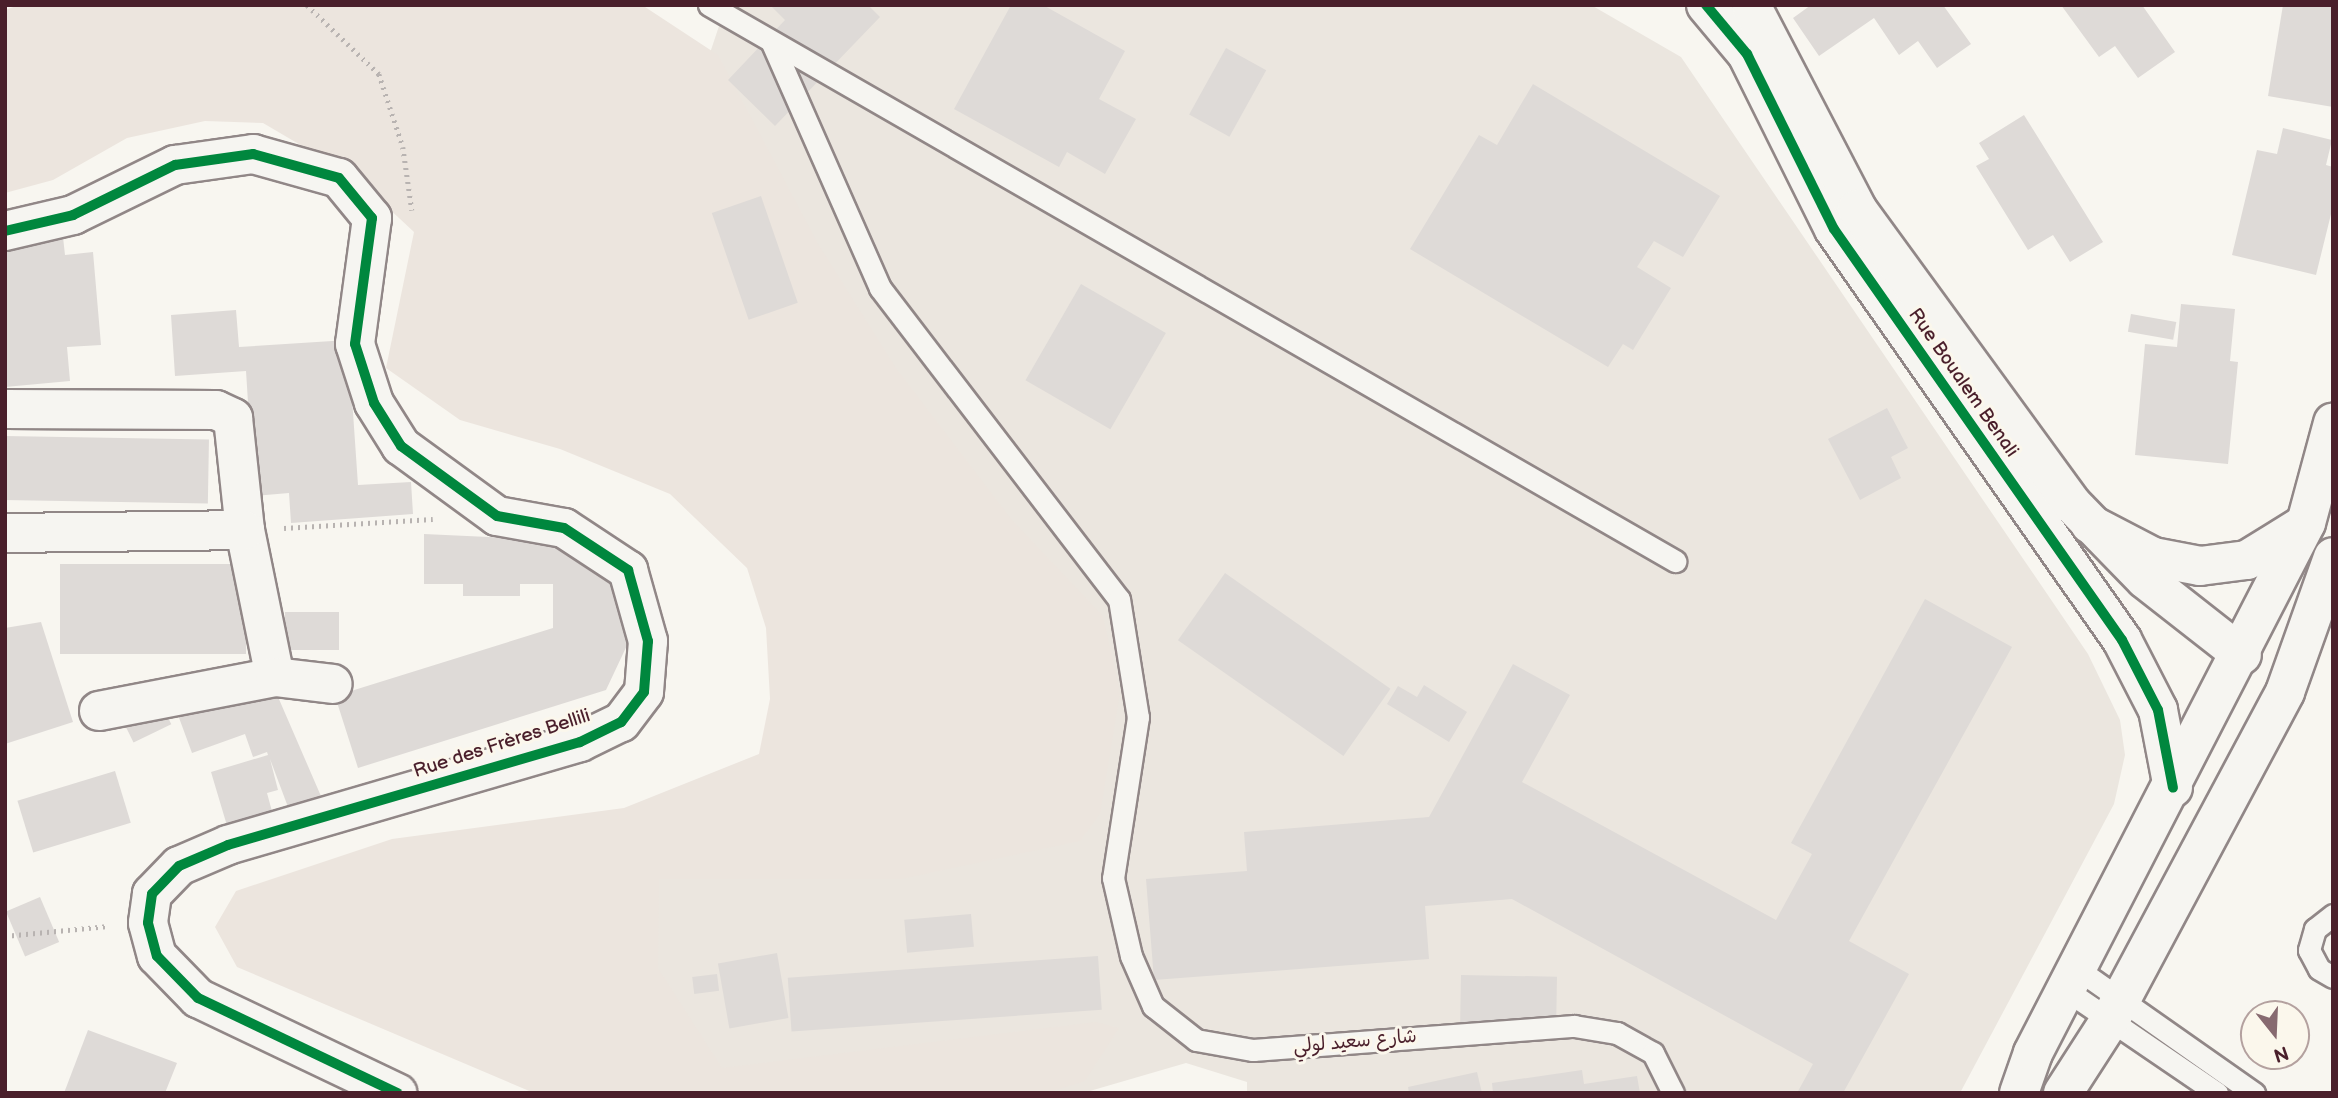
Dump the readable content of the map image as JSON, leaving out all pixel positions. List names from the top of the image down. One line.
{"streets":{"street":["Rue Boualem Benali","Rue des Frères Bellili"],"lane":["شارع سعيد لولي"]},"north":"bottom"}
